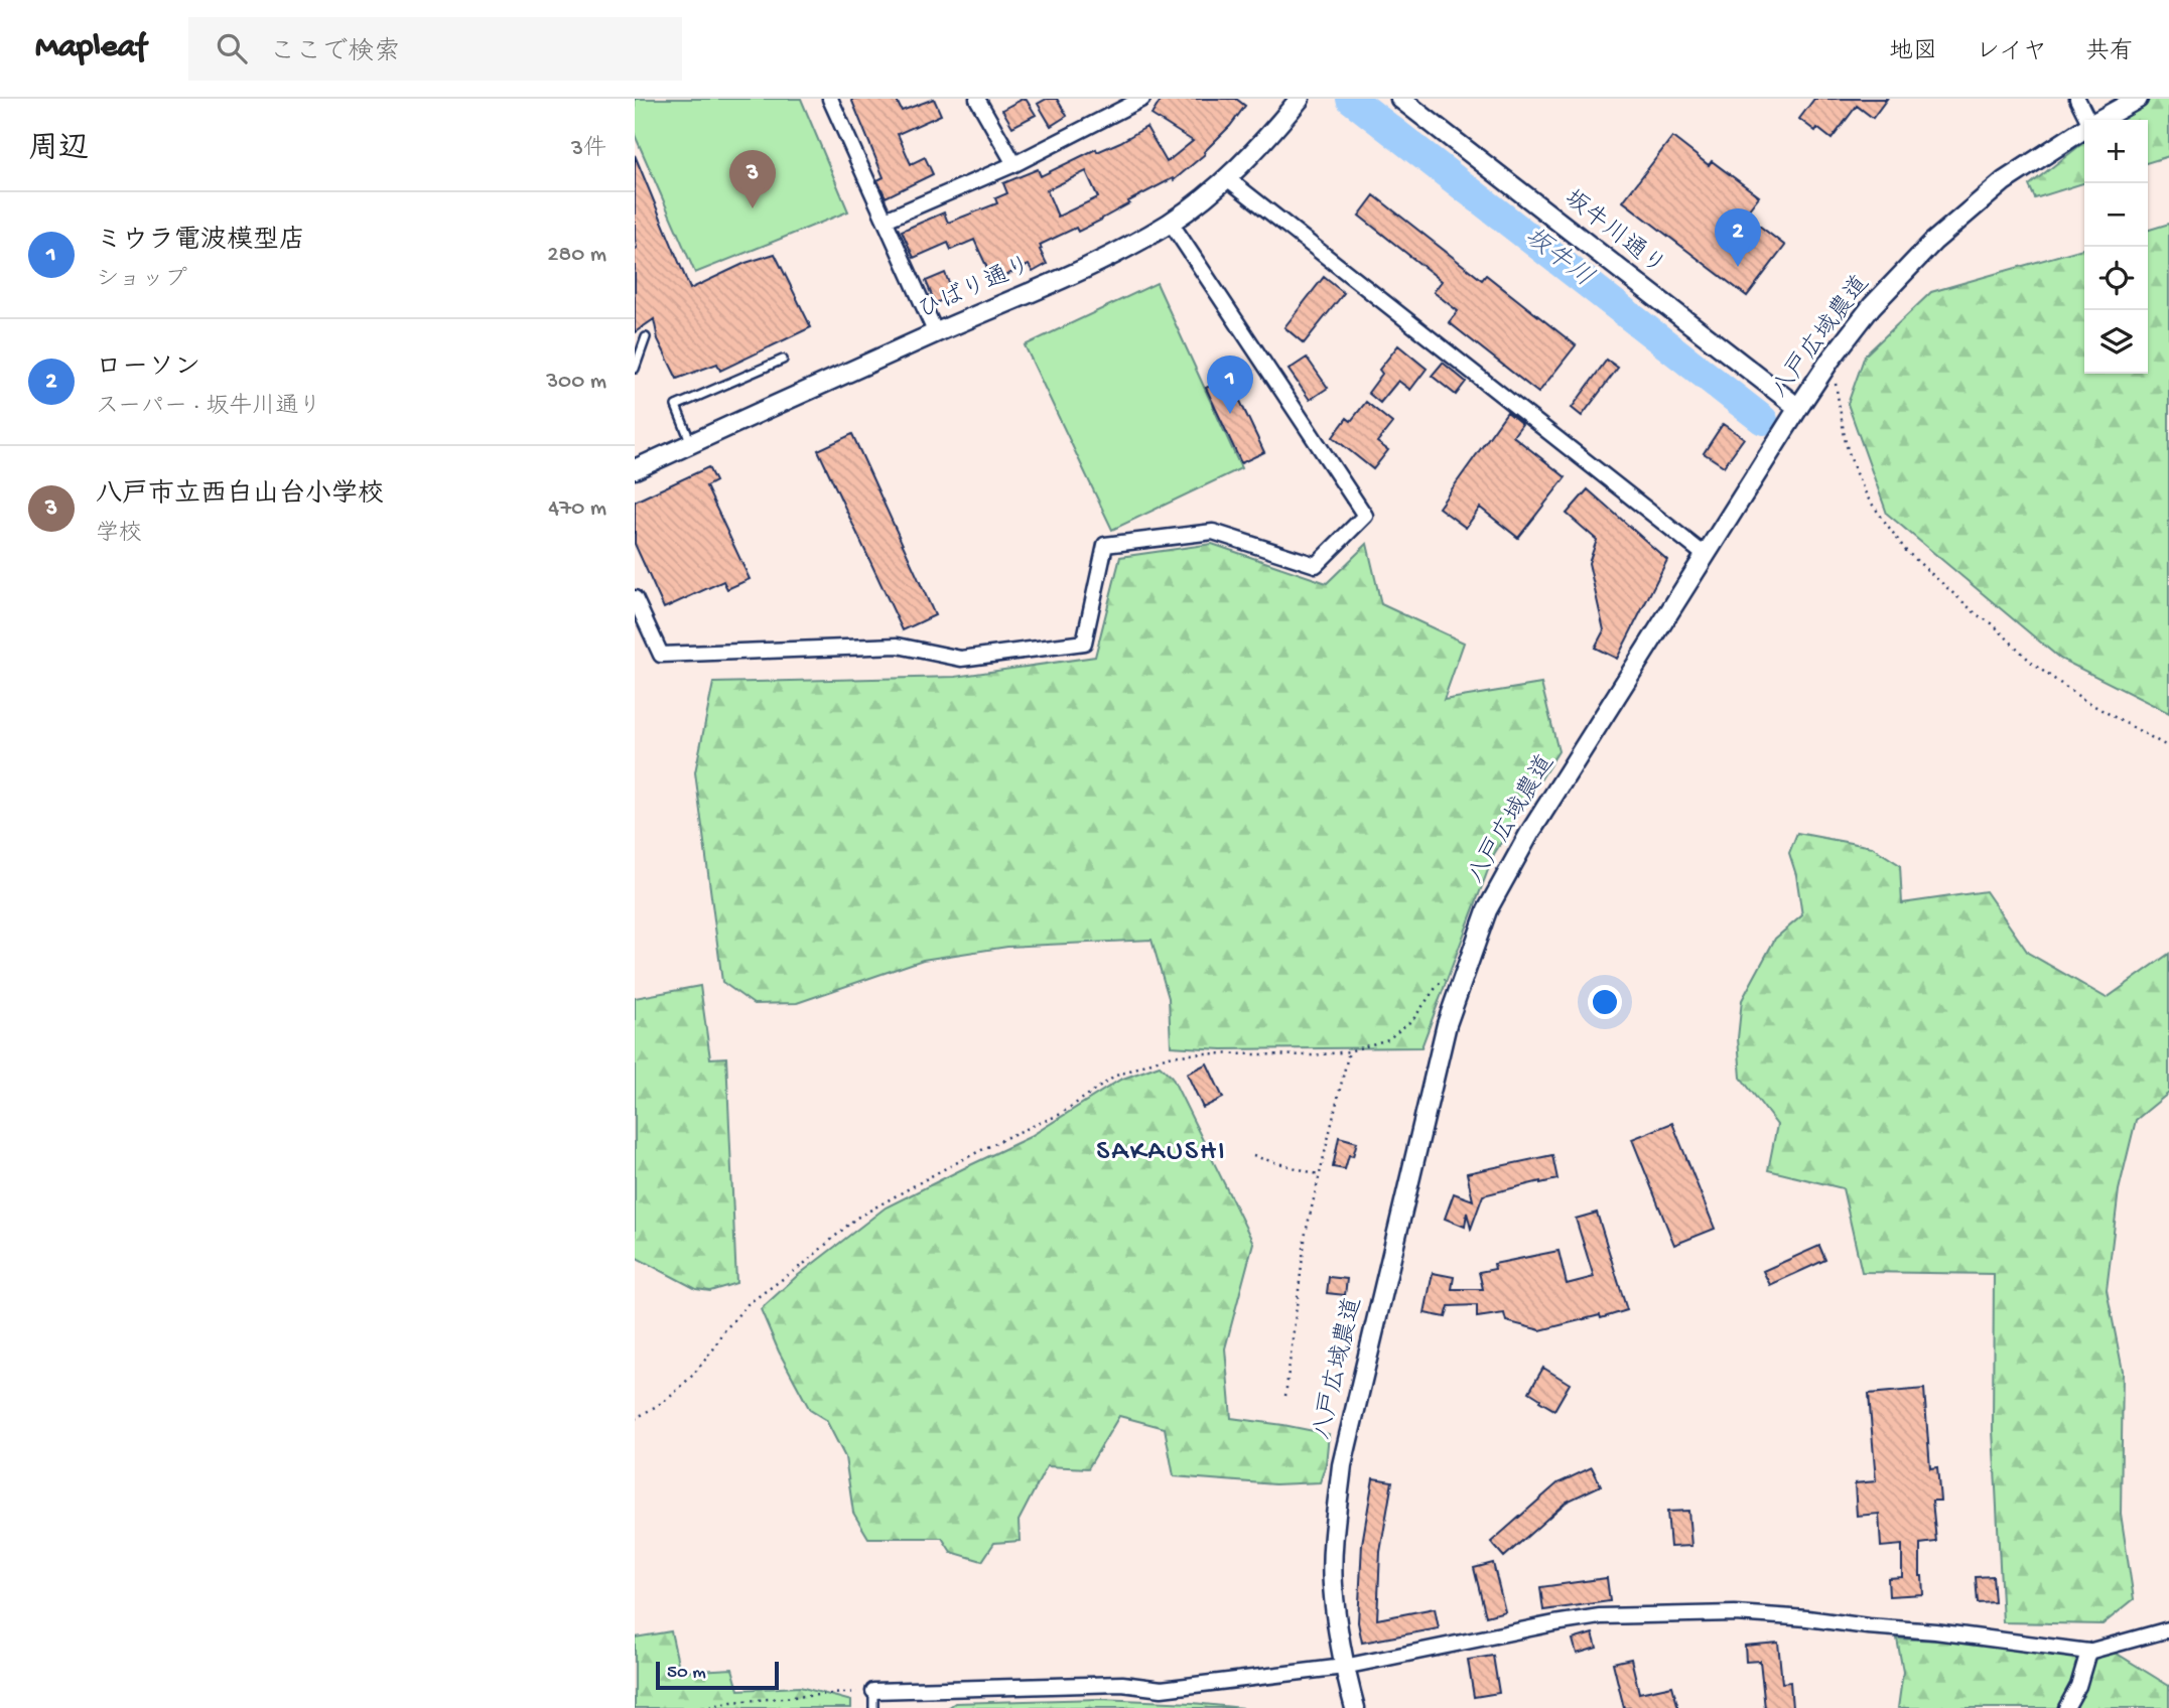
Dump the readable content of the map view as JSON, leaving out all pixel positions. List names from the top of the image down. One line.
{"streets":{"street":["坂牛川通り","ひばり通り","八戸広域農道"]},"crossings":[["坂牛川通り","八戸広域農道"]],"districts":["SAKAUSHI"],"water":["坂牛川"],"scale_bar":"50 m","page":{"header":"Mapleaf","search":"ここで検索","nav":["地図","レイヤ","共有"],"heading":["周辺","3件"],"map_buttons":["+","−"],"pins":["3","2","1"],"list":[{"mark":"1","name":"ミウラ電波模型店","note":"ショップ","value":"280 m"},{"mark":"2","name":"ローソン","note":"スーパー · 坂牛川通り","value":"300 m"},{"mark":"3","name":"八戸市立西白山台小学校","note":"学校","value":"470 m"}],"scale":"50 m"}}
